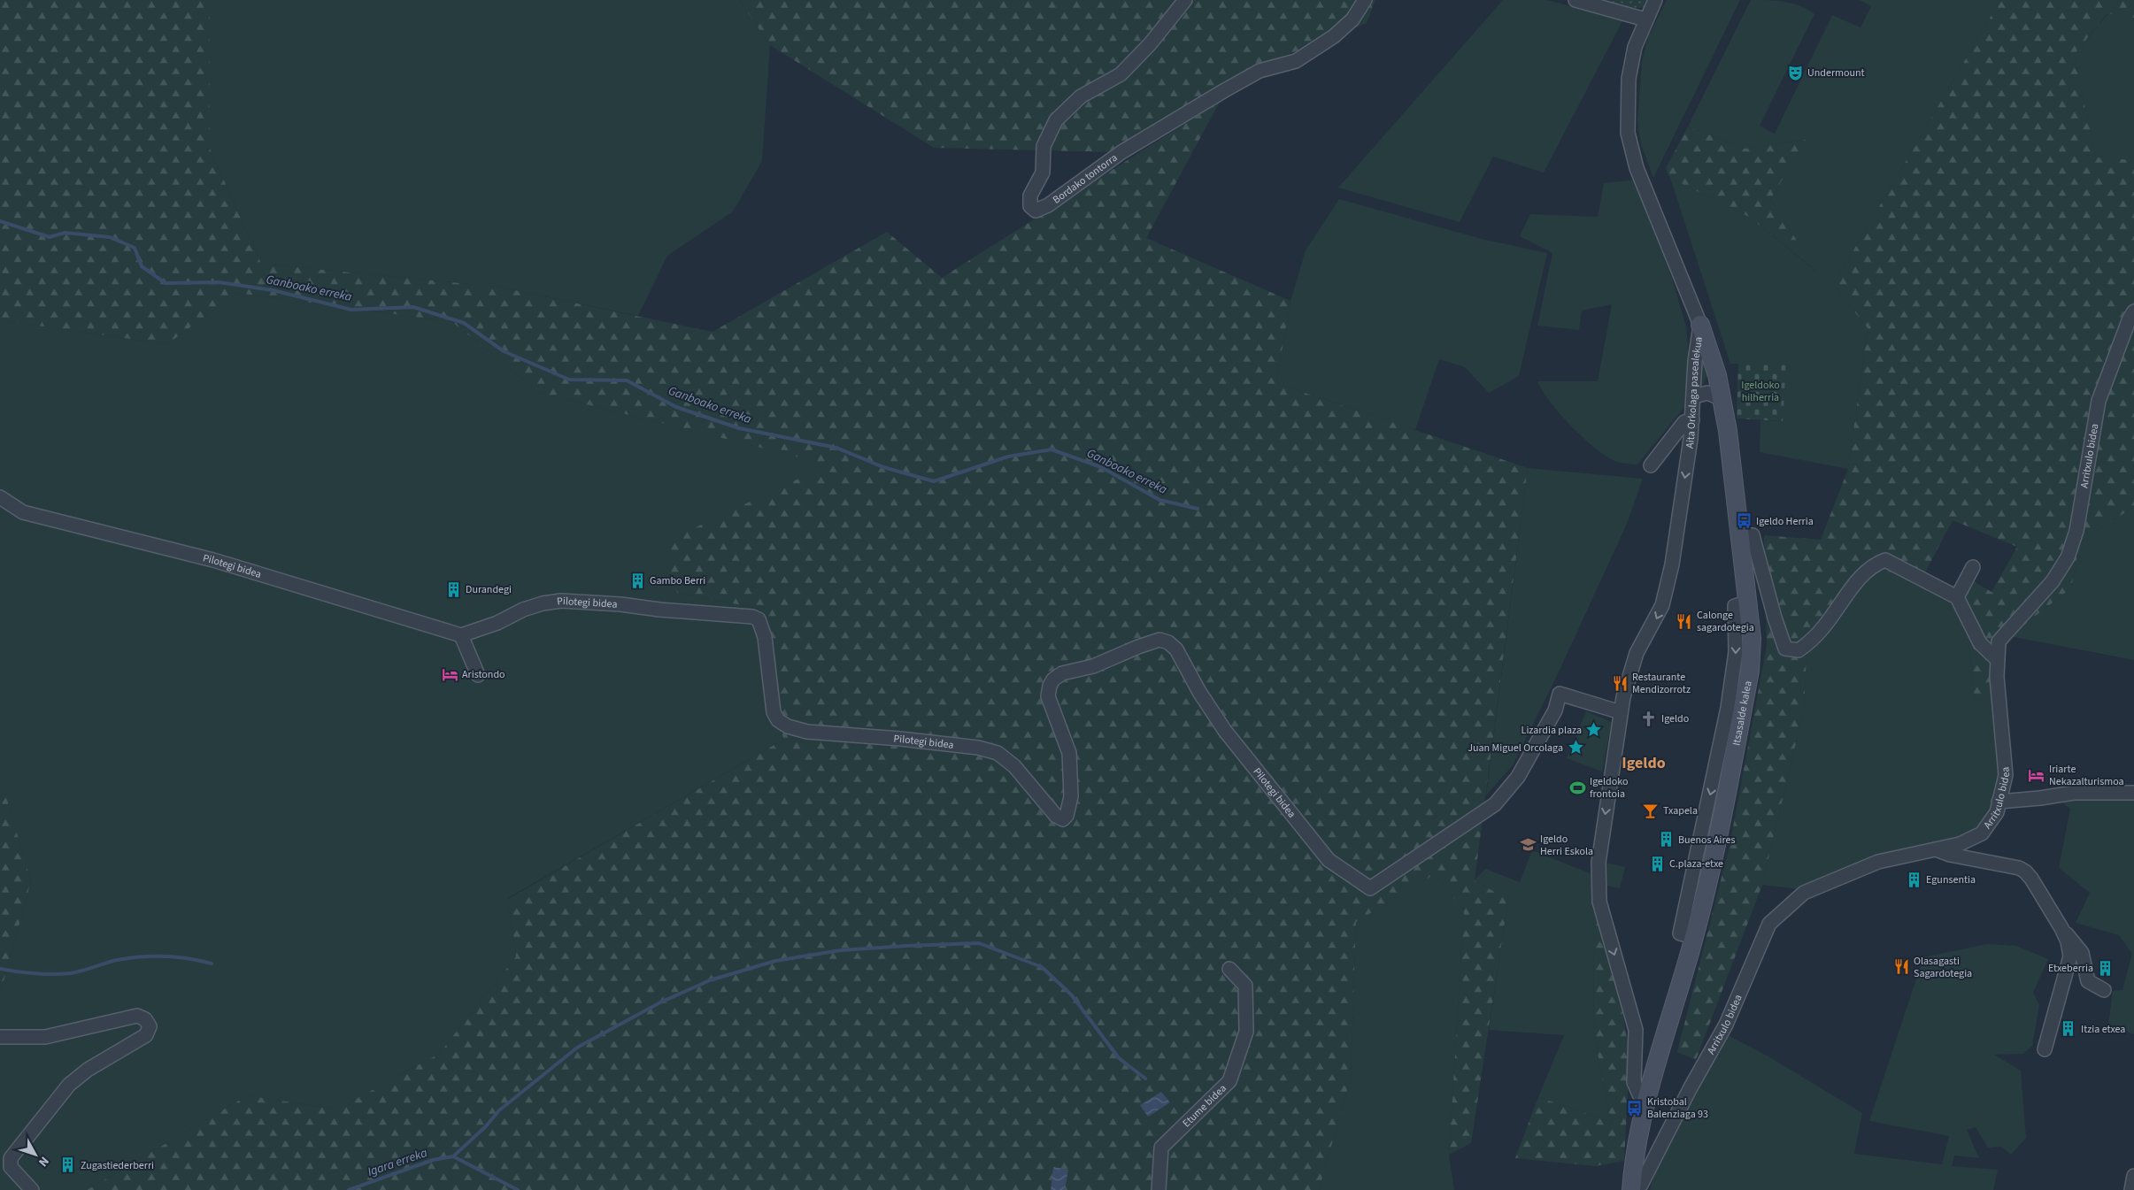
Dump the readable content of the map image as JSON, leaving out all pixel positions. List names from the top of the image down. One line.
{"streets":{"street":["Bordako tontorra","Aita Orkolaga pasealekua","Arritxulo bidea","Pilotegi bidea","Itsasalde kalea","Etume bidea"]},"crossings":[["Aita Orkolaga pasealekua","Pilotegi bidea"],["Aita Orkolaga pasealekua","Itsasalde kalea"],["Arritxulo bidea","Itsasalde kalea"]],"one_way":["Aita Orkolaga pasealekua"],"districts":["Igeldo"],"water":["Ganboako erreka","Igara erreka"],"parks":["Igeldoko hilherria"],"places":{"theatre":["Undermount"],"bus stop":["Igeldo Herria","Kristobal Balenziaga 93"],"building":["Gambo Berri","Durandegi","Buenos Aires","C.plaza-etxe","Egunsentia","Etxeberria","Itzia etxea","Zugastiederberri"],"restaurant":["Calonge sagardotegia","Restaurante Mendizorrotz","Olasagasti Sagardotegia"],"hotel":["Aristondo","Iriarte Nekazalturismoa"],"church":["Igeldo"],"place":["Lizardia plaza","Juan Miguel Orcolaga"],"sports":["Igeldoko frontoia"],"bar":["Txapela"],"school or university":["Igeldo Herri Eskola"]},"north":"bottom right"}
